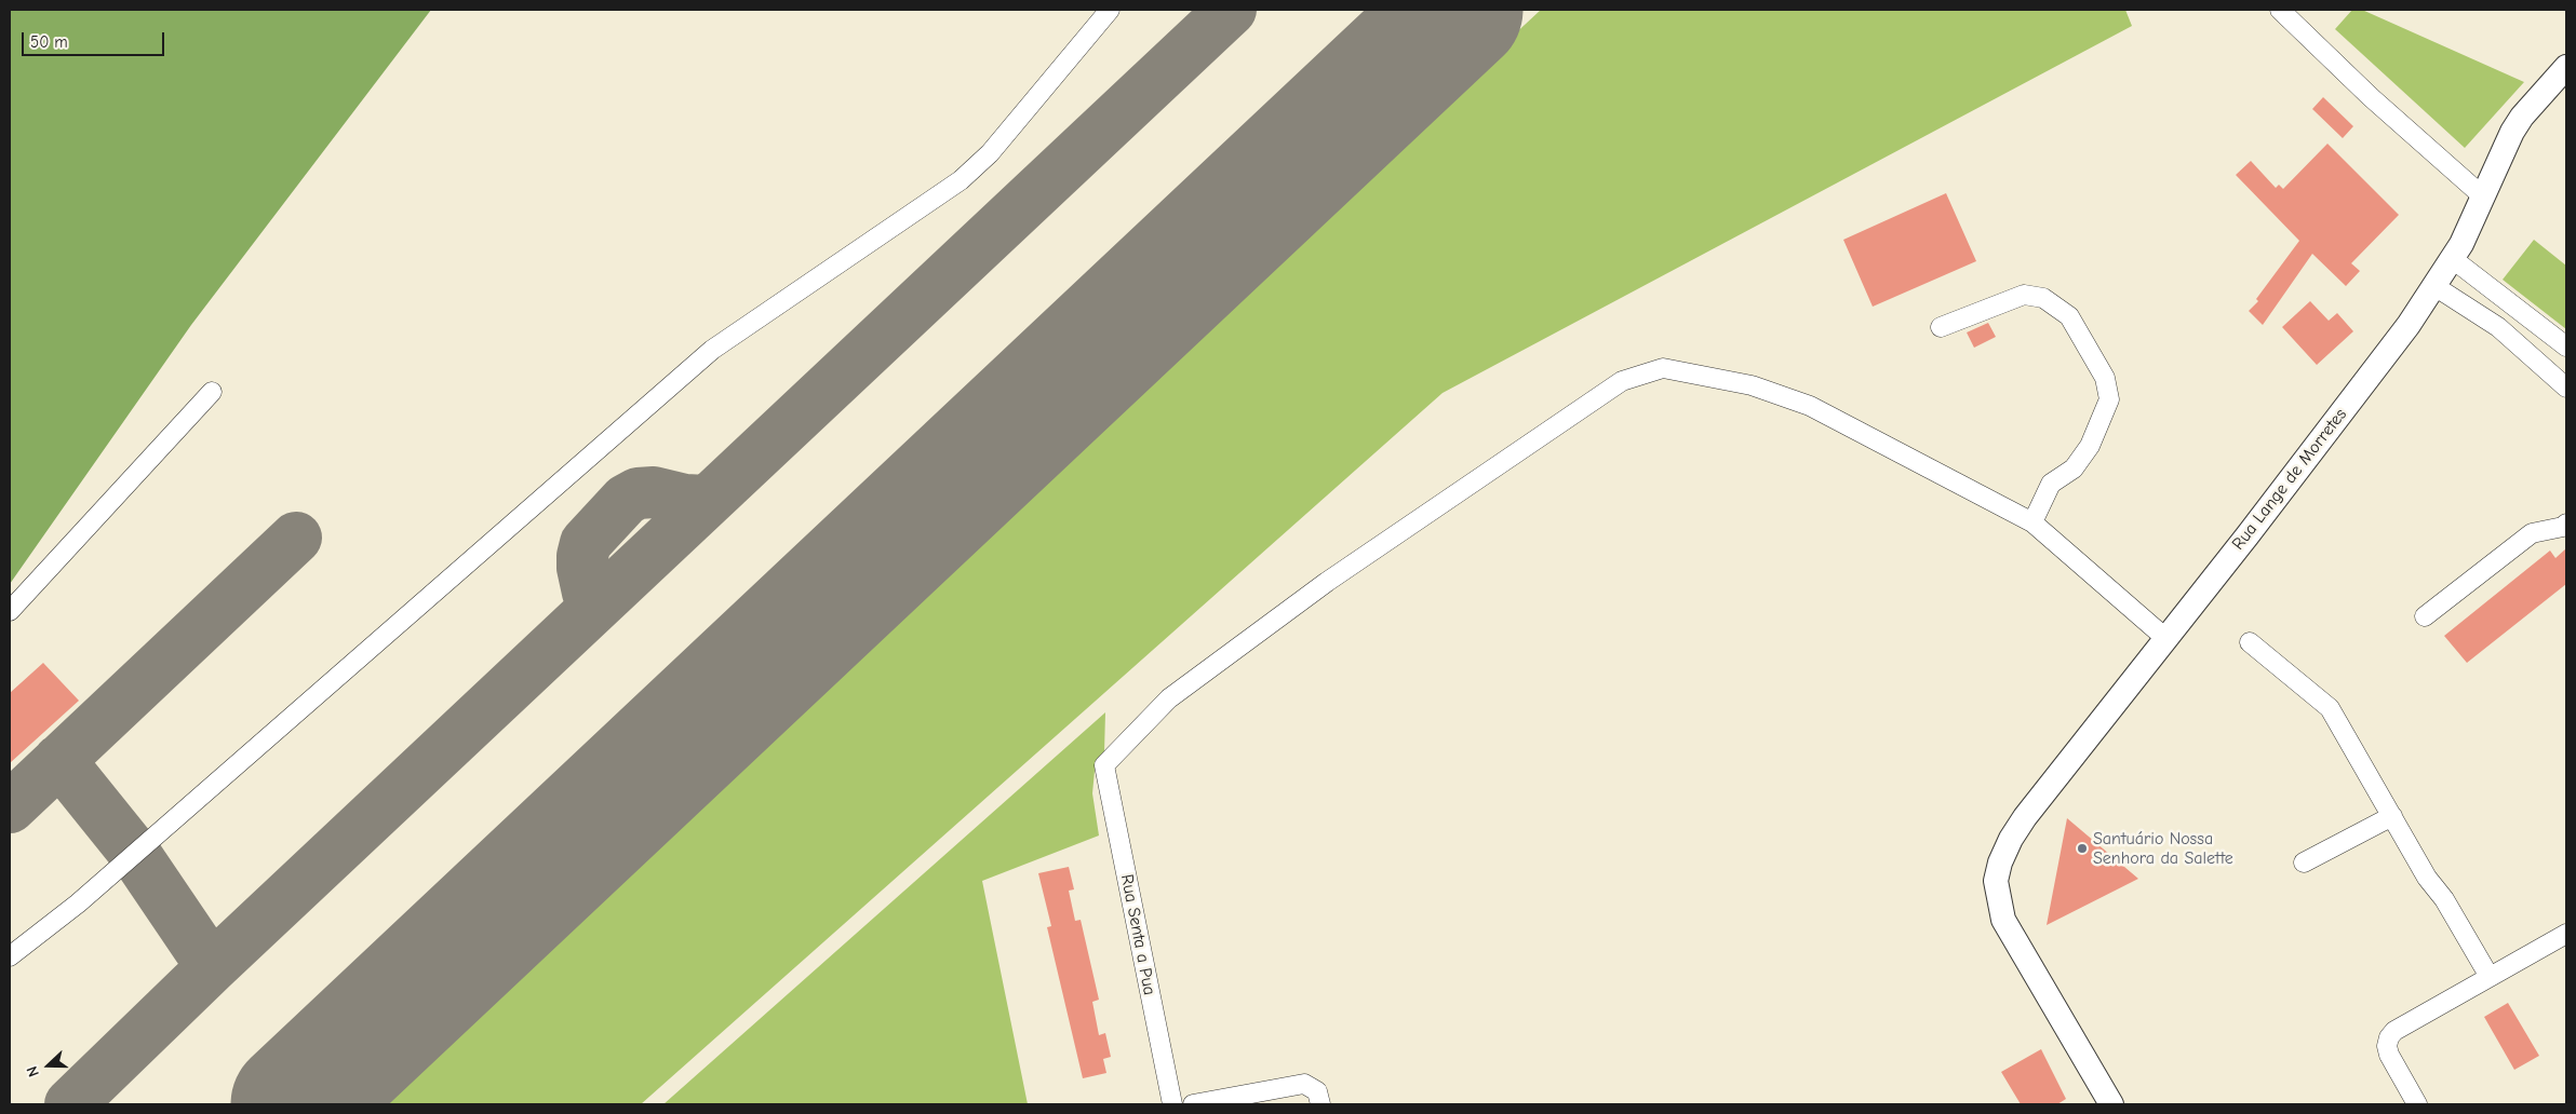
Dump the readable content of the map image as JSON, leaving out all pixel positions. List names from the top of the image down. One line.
{"streets":{"main road":["Rua Lange de Morretes"],"street":["Rua Senta a Pua"]},"places":["Santuário Nossa Senhora da Salette"],"scale_bar":"50 m","north":"left"}
